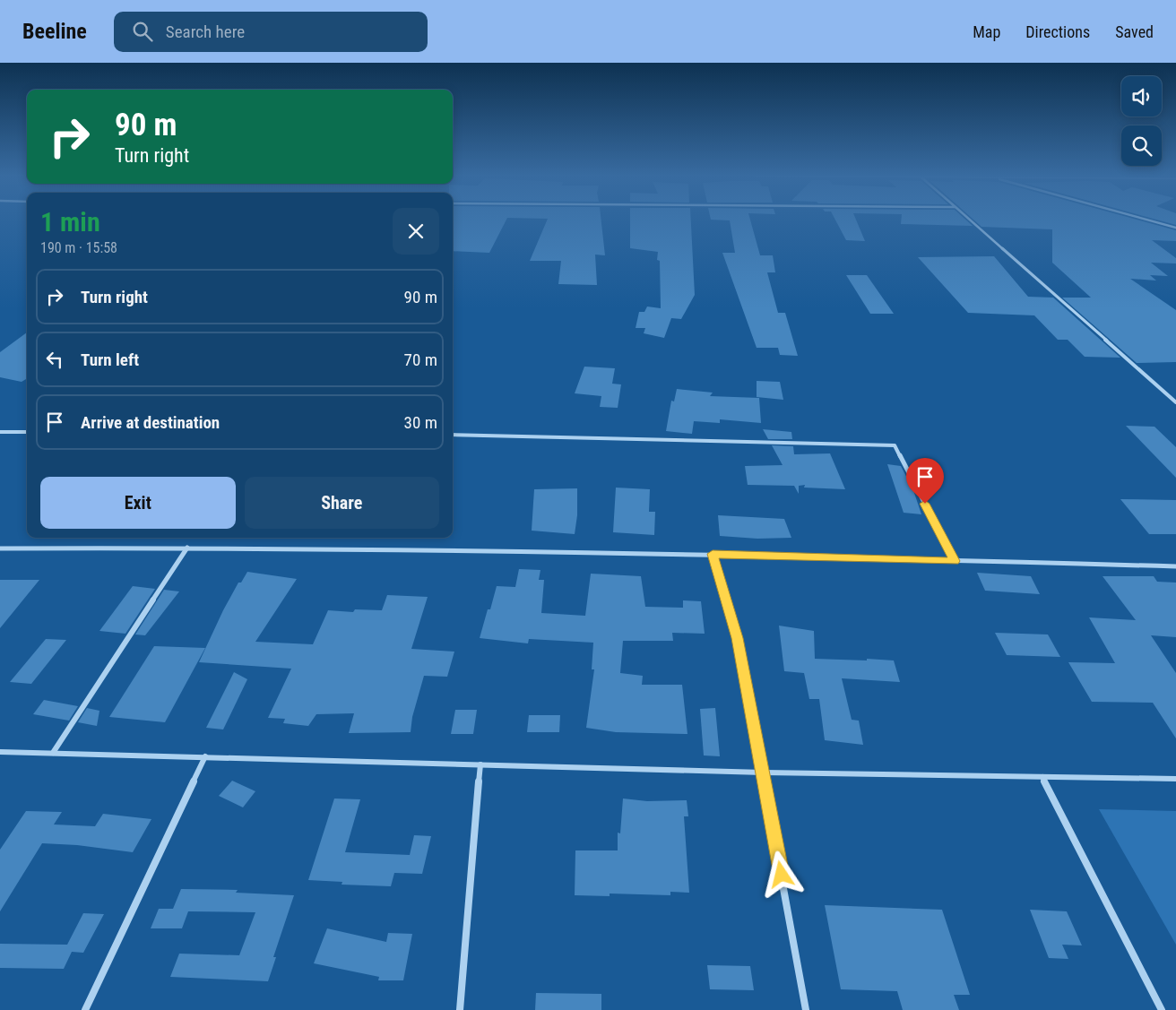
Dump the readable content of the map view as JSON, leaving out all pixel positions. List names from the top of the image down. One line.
{"page":{"header":"Beeline","search":"Search here","nav":["Map","Directions","Saved"],"turn":["90 m","Turn right"],"heading":["1 min","190 m · 15:58"],"list":[{"name":"Turn right","value":"90 m"},{"name":"Turn left","value":"70 m"},{"name":"Arrive at destination","value":"30 m"}],"buttons":["Exit","Share"]}}
